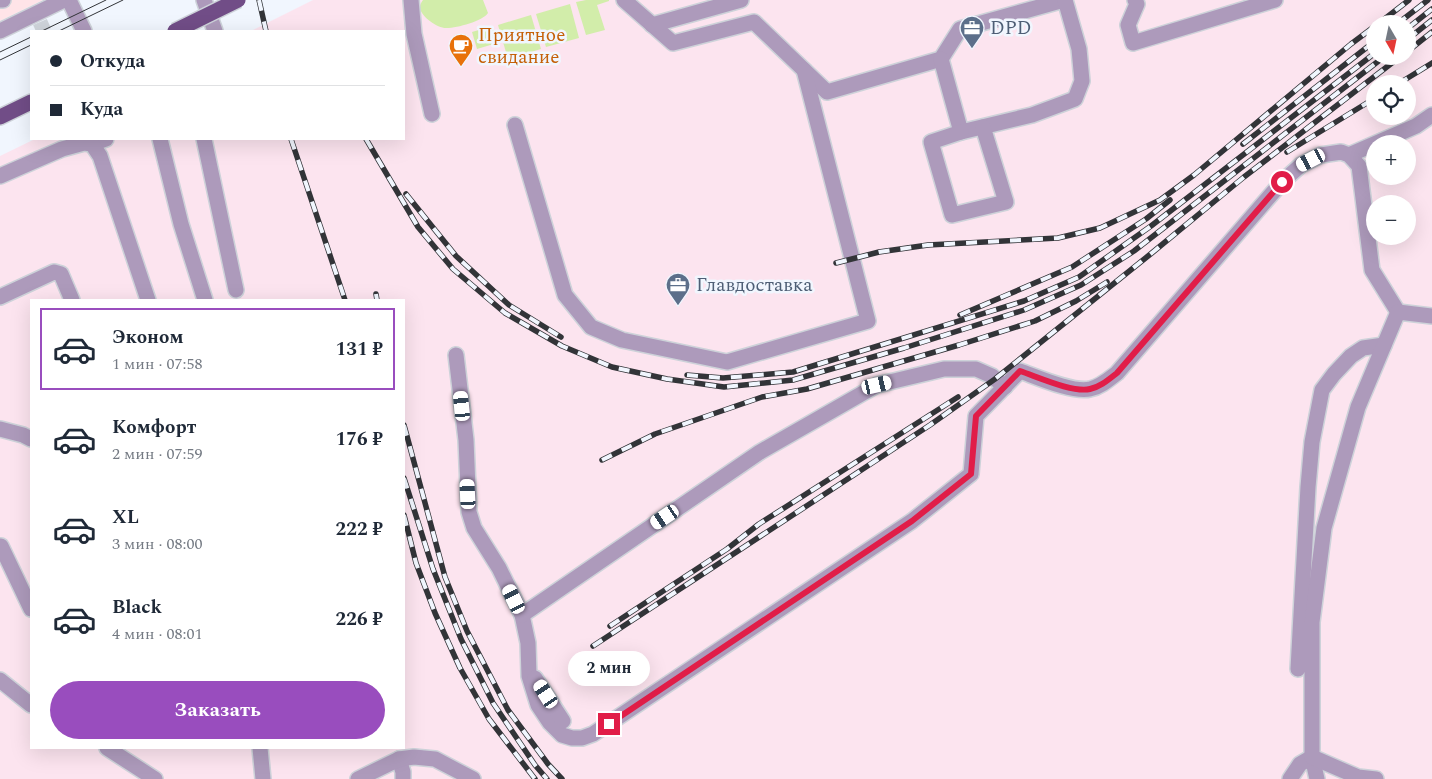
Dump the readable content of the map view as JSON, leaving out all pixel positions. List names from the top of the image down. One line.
{"places":{"office":["DPD","Главдоставка"],"cafe":["Приятное свидание"]},"north":"bottom","page":{"map_buttons":["+","−"],"banner":["Откуда","Куда"],"list":[{"name":"Эконом","note":"1 мин · 07:58","value":"131 ₽"},{"name":"Комфорт","note":"2 мин · 07:59","value":"176 ₽"},{"name":"XL","note":"3 мин · 08:00","value":"222 ₽"},{"name":"Black","note":"4 мин · 08:01","value":"226 ₽"}],"bubble":"2 мин","buttons":"Заказать"}}
